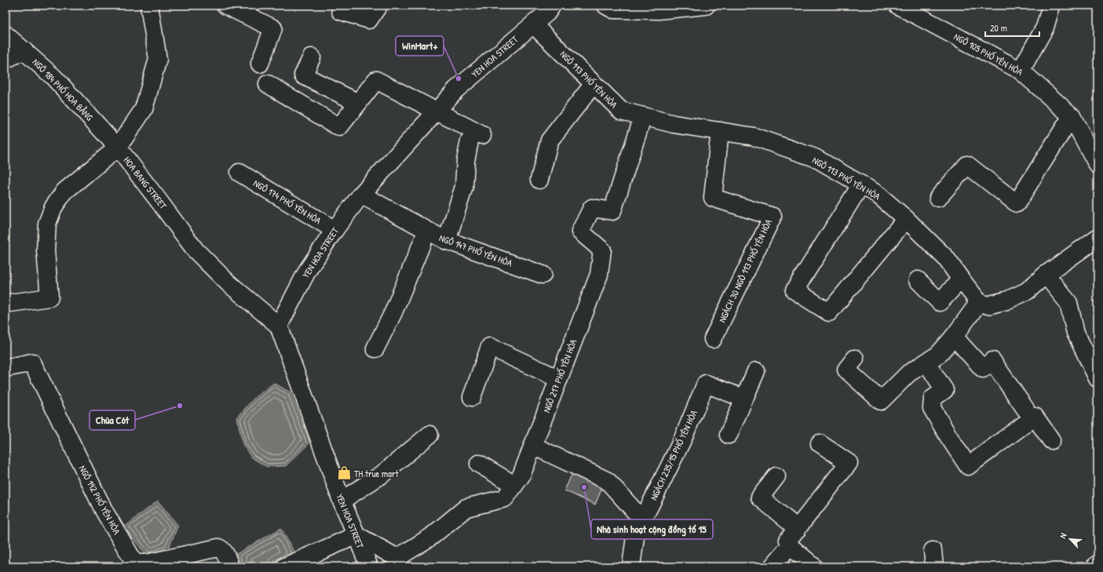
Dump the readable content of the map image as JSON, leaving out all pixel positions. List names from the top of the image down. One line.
{"streets":{"street":["NGÕ 105 PHỐ YÊN HÒA","YEN HOA STREET","NGÕ 113 PHỐ YÊN HÒA","NGÕ 184 PHỐ HOA BẰNG","HOA BANG STREET","NGÕ 174 PHỐ YÊN HÒA","NGÕ 147 PHỐ YÊN HÒA","NGÁCH 30 NGÕ 113 PHỐ YÊN HÒA","NGÕ 217 PHỐ YÊN HÒA","NGÁCH 235/15 PHỐ YÊN HÒA","NGÕ 192 PHỐ YÊN HÒA"]},"crossings":[["YEN HOA STREET","NGÕ 113 PHỐ YÊN HÒA"],["YEN HOA STREET","HOA BANG STREET"],["YEN HOA STREET","NGÕ 174 PHỐ YÊN HÒA"],["YEN HOA STREET","NGÕ 147 PHỐ YÊN HÒA"],["YEN HOA STREET","NGÕ 217 PHỐ YÊN HÒA"],["NGÕ 113 PHỐ YÊN HÒA","NGÁCH 30 NGÕ 113 PHỐ YÊN HÒA"],["NGÕ 113 PHỐ YÊN HÒA","NGÕ 217 PHỐ YÊN HÒA"],["NGÕ 184 PHỐ HOA BẰNG","HOA BANG STREET"]],"places":{"other":["WinMart+","Chùa Cót","Nhà sinh hoạt cộng đồng tổ 15"],"shop":["TH true mart"]},"scale_bar":"20 m","north":"top left"}
